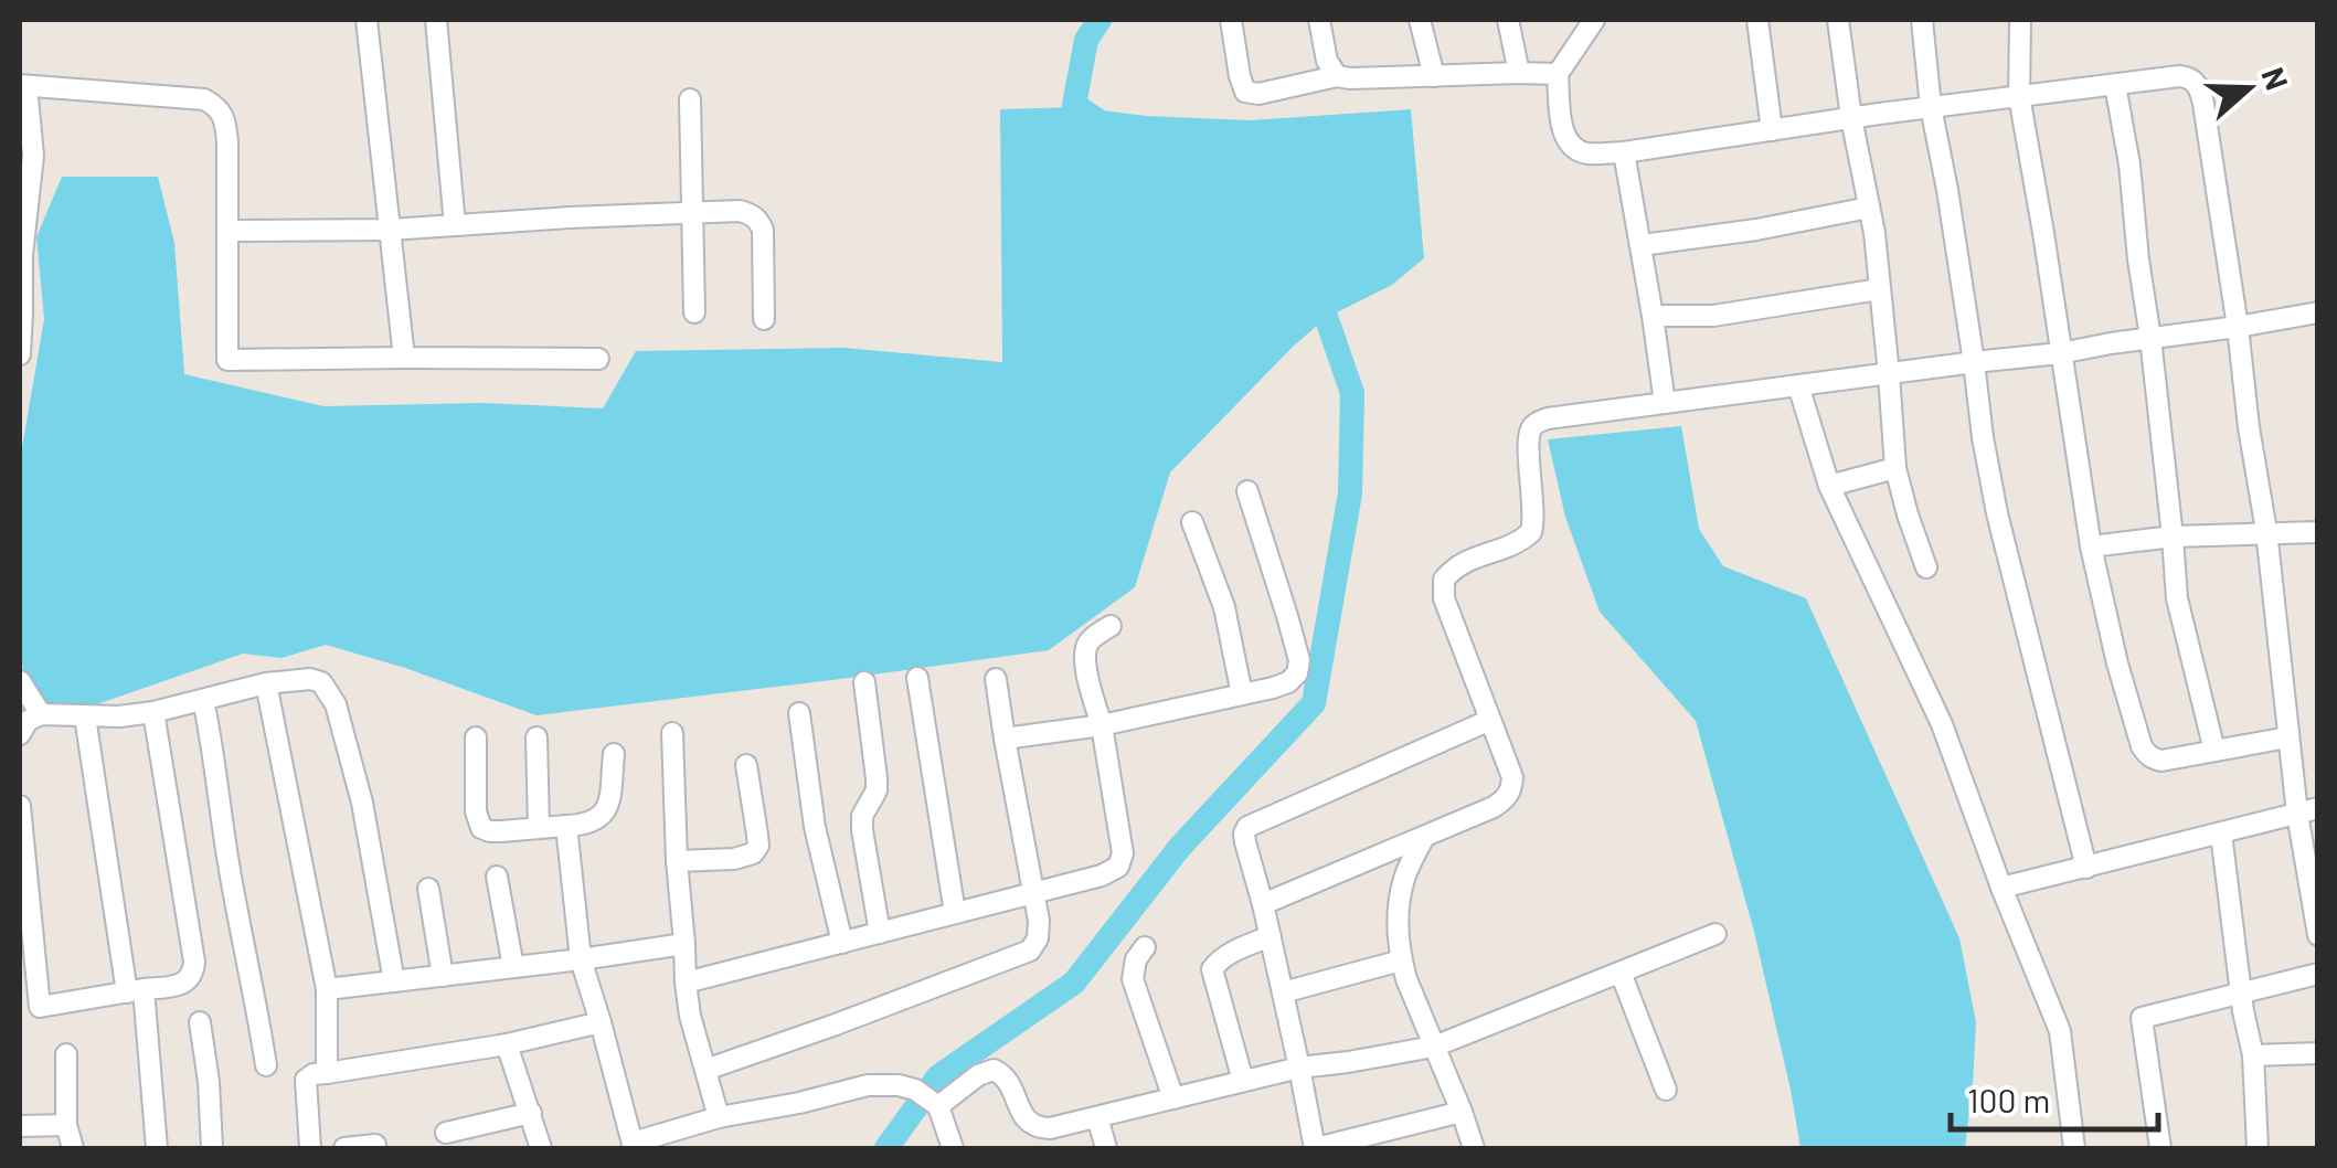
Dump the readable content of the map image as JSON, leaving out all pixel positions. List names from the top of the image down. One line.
{"scale_bar":"100 m","north":"right"}
